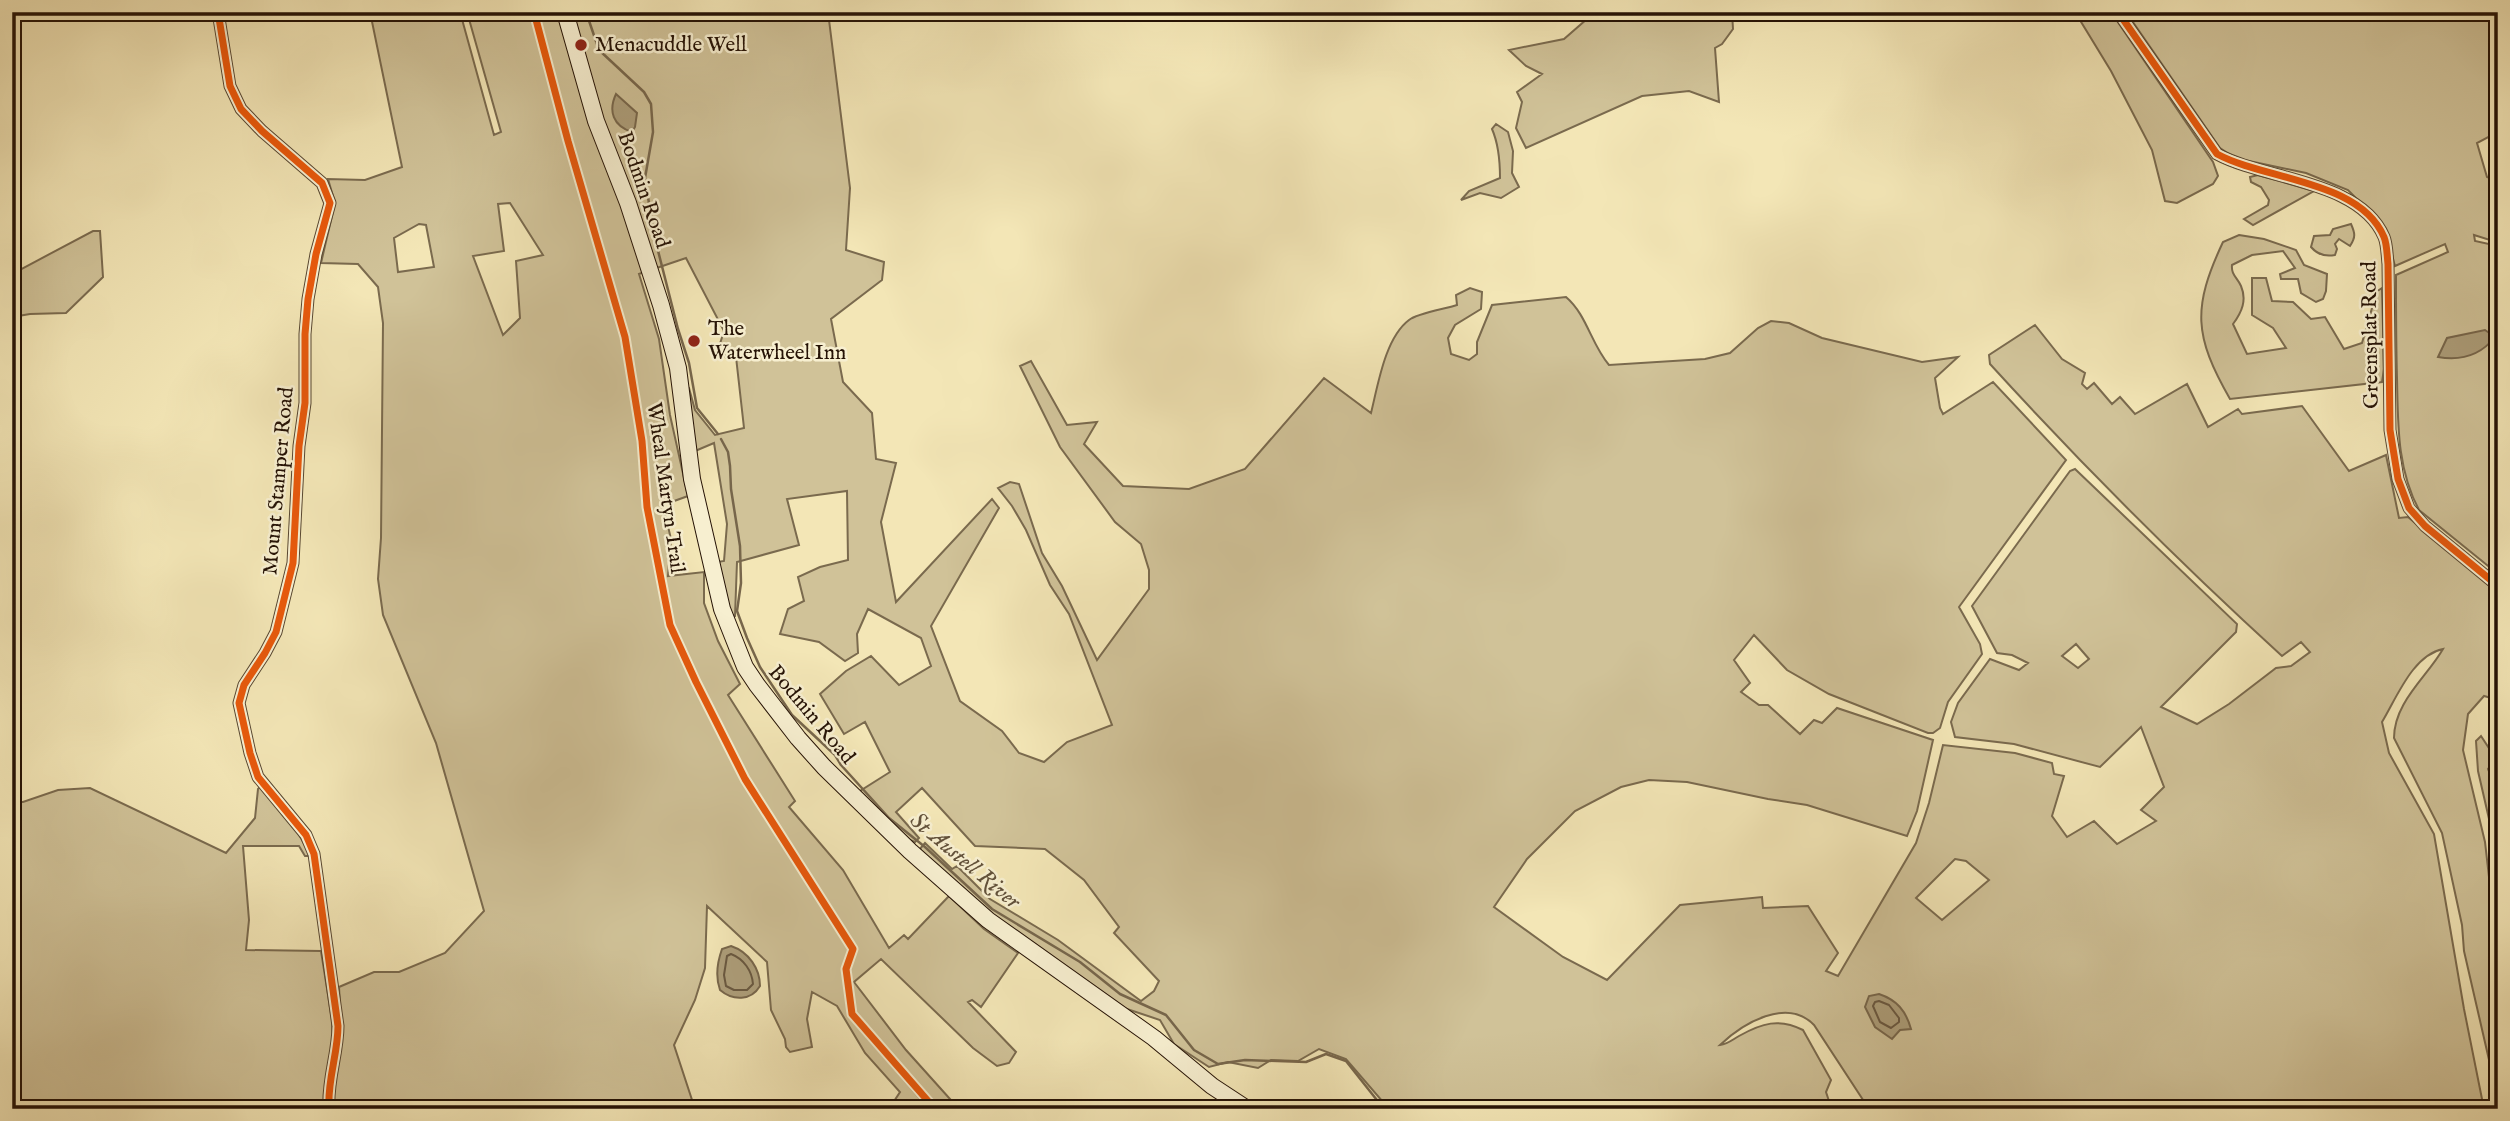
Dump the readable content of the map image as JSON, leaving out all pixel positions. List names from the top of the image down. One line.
{"streets":{"main road":["Bodmin Road"],"street":["Greensplat Road","Mount Stamper Road"],"cycle path":["Wheal Martyn Trail"]},"water":["St Austell River"],"places":["Menacuddle Well","The Waterwheel Inn"]}
